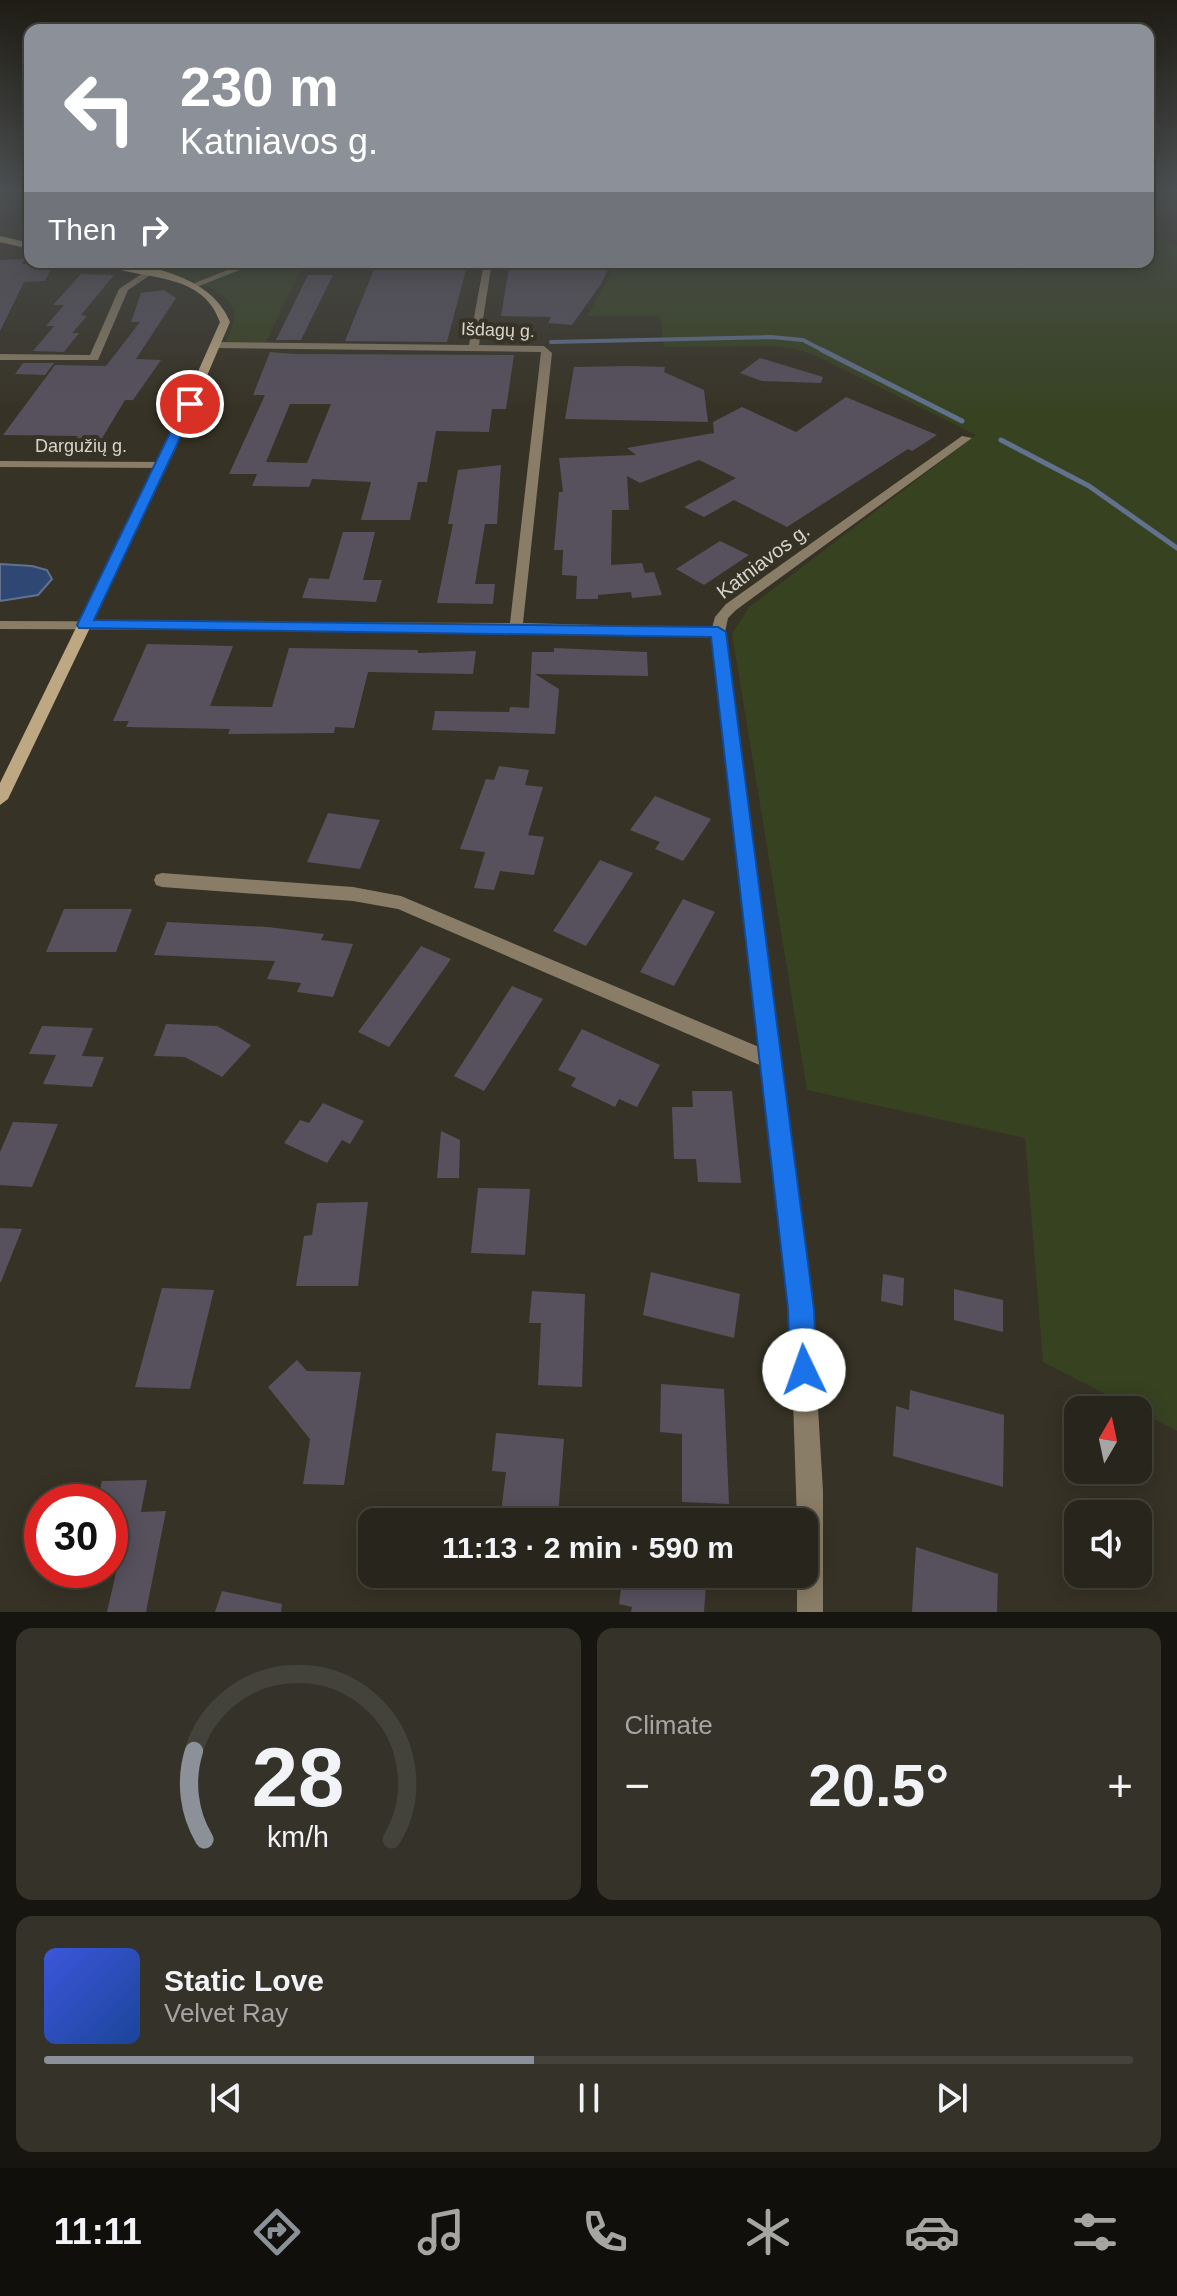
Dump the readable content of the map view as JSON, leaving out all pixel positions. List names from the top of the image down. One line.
{"streets":{"street":["Išdagų g.","Dargužių g.","Katniavos g."]},"crossings":[["Išdagų g.","Katniavos g."]],"north":"top","page":{"turn":["230 m","Katniavos g."],"then":"Then","limit":"30","trip":"11:13 · 2 min · 590 m","tile":"Climate","heat":["−","20.5°","+"],"song":["Static Love","Velvet Ray"],"tabs":"11:11","gauge":["28","km/h"]}}
